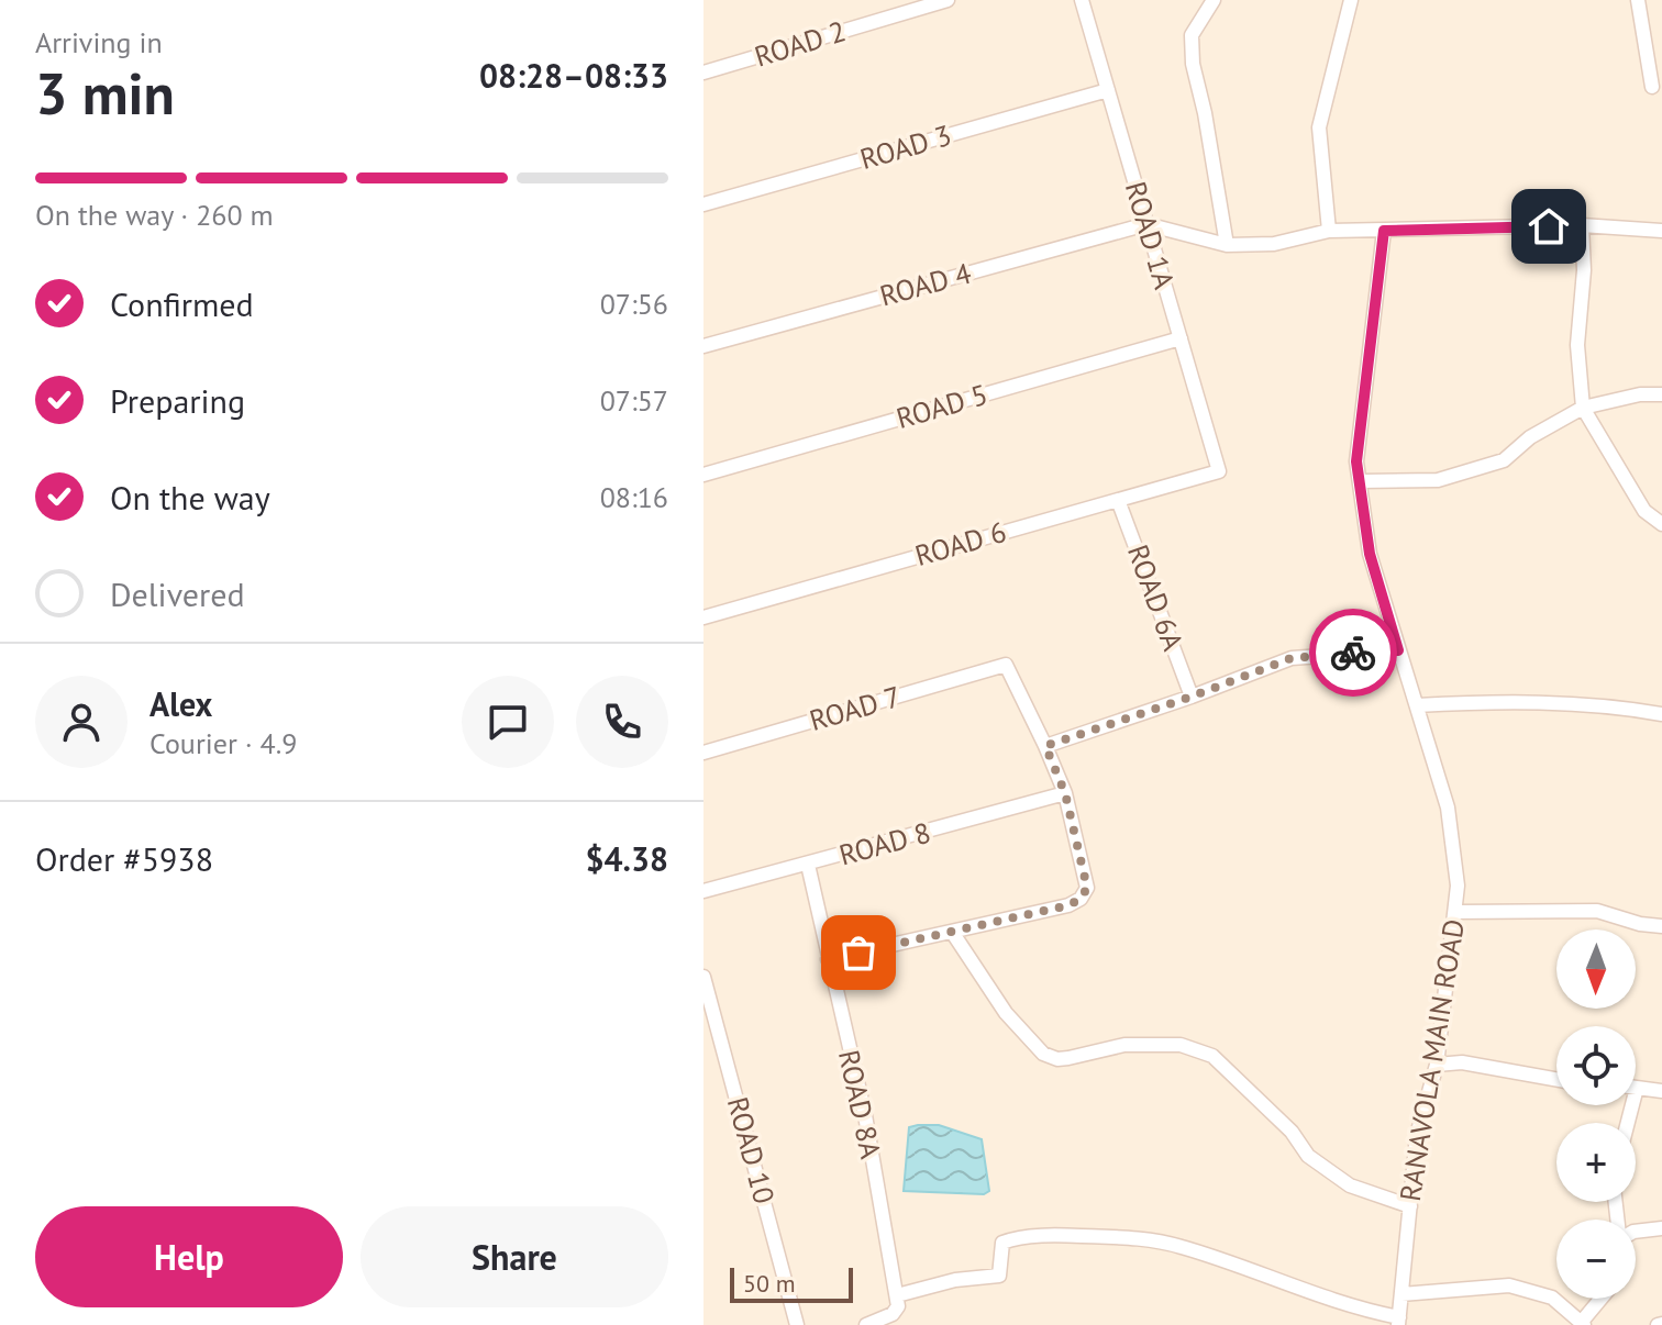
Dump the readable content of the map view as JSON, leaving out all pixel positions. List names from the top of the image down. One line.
{"streets":{"street":["ROAD 2","ROAD 3","ROAD 1A","ROAD 4","ROAD 5","ROAD 6","ROAD 6A","ROAD 7","ROAD 8","RANAVOLA MAIN ROAD","ROAD 8A","ROAD 10"]},"crossings":[["ROAD 3","ROAD 1A"],["ROAD 1A","ROAD 4"],["ROAD 1A","ROAD 5"],["ROAD 1A","ROAD 6"],["ROAD 6","ROAD 6A"],["ROAD 8","ROAD 8A"]],"scale_bar":"50 m","north":"bottom","page":{"heading":["3 min","Arriving in","08:28–08:33"],"panel":["Alex","Courier · 4.9","Order #5938","$4.38"],"bar":"On the way · 260 m","list":[["Confirmed","07:56"],["Preparing","07:57"],["On the way","08:16"],"Delivered"],"map_buttons":["+","−"],"buttons":["Help","Share"],"scale":"50 m"}}
